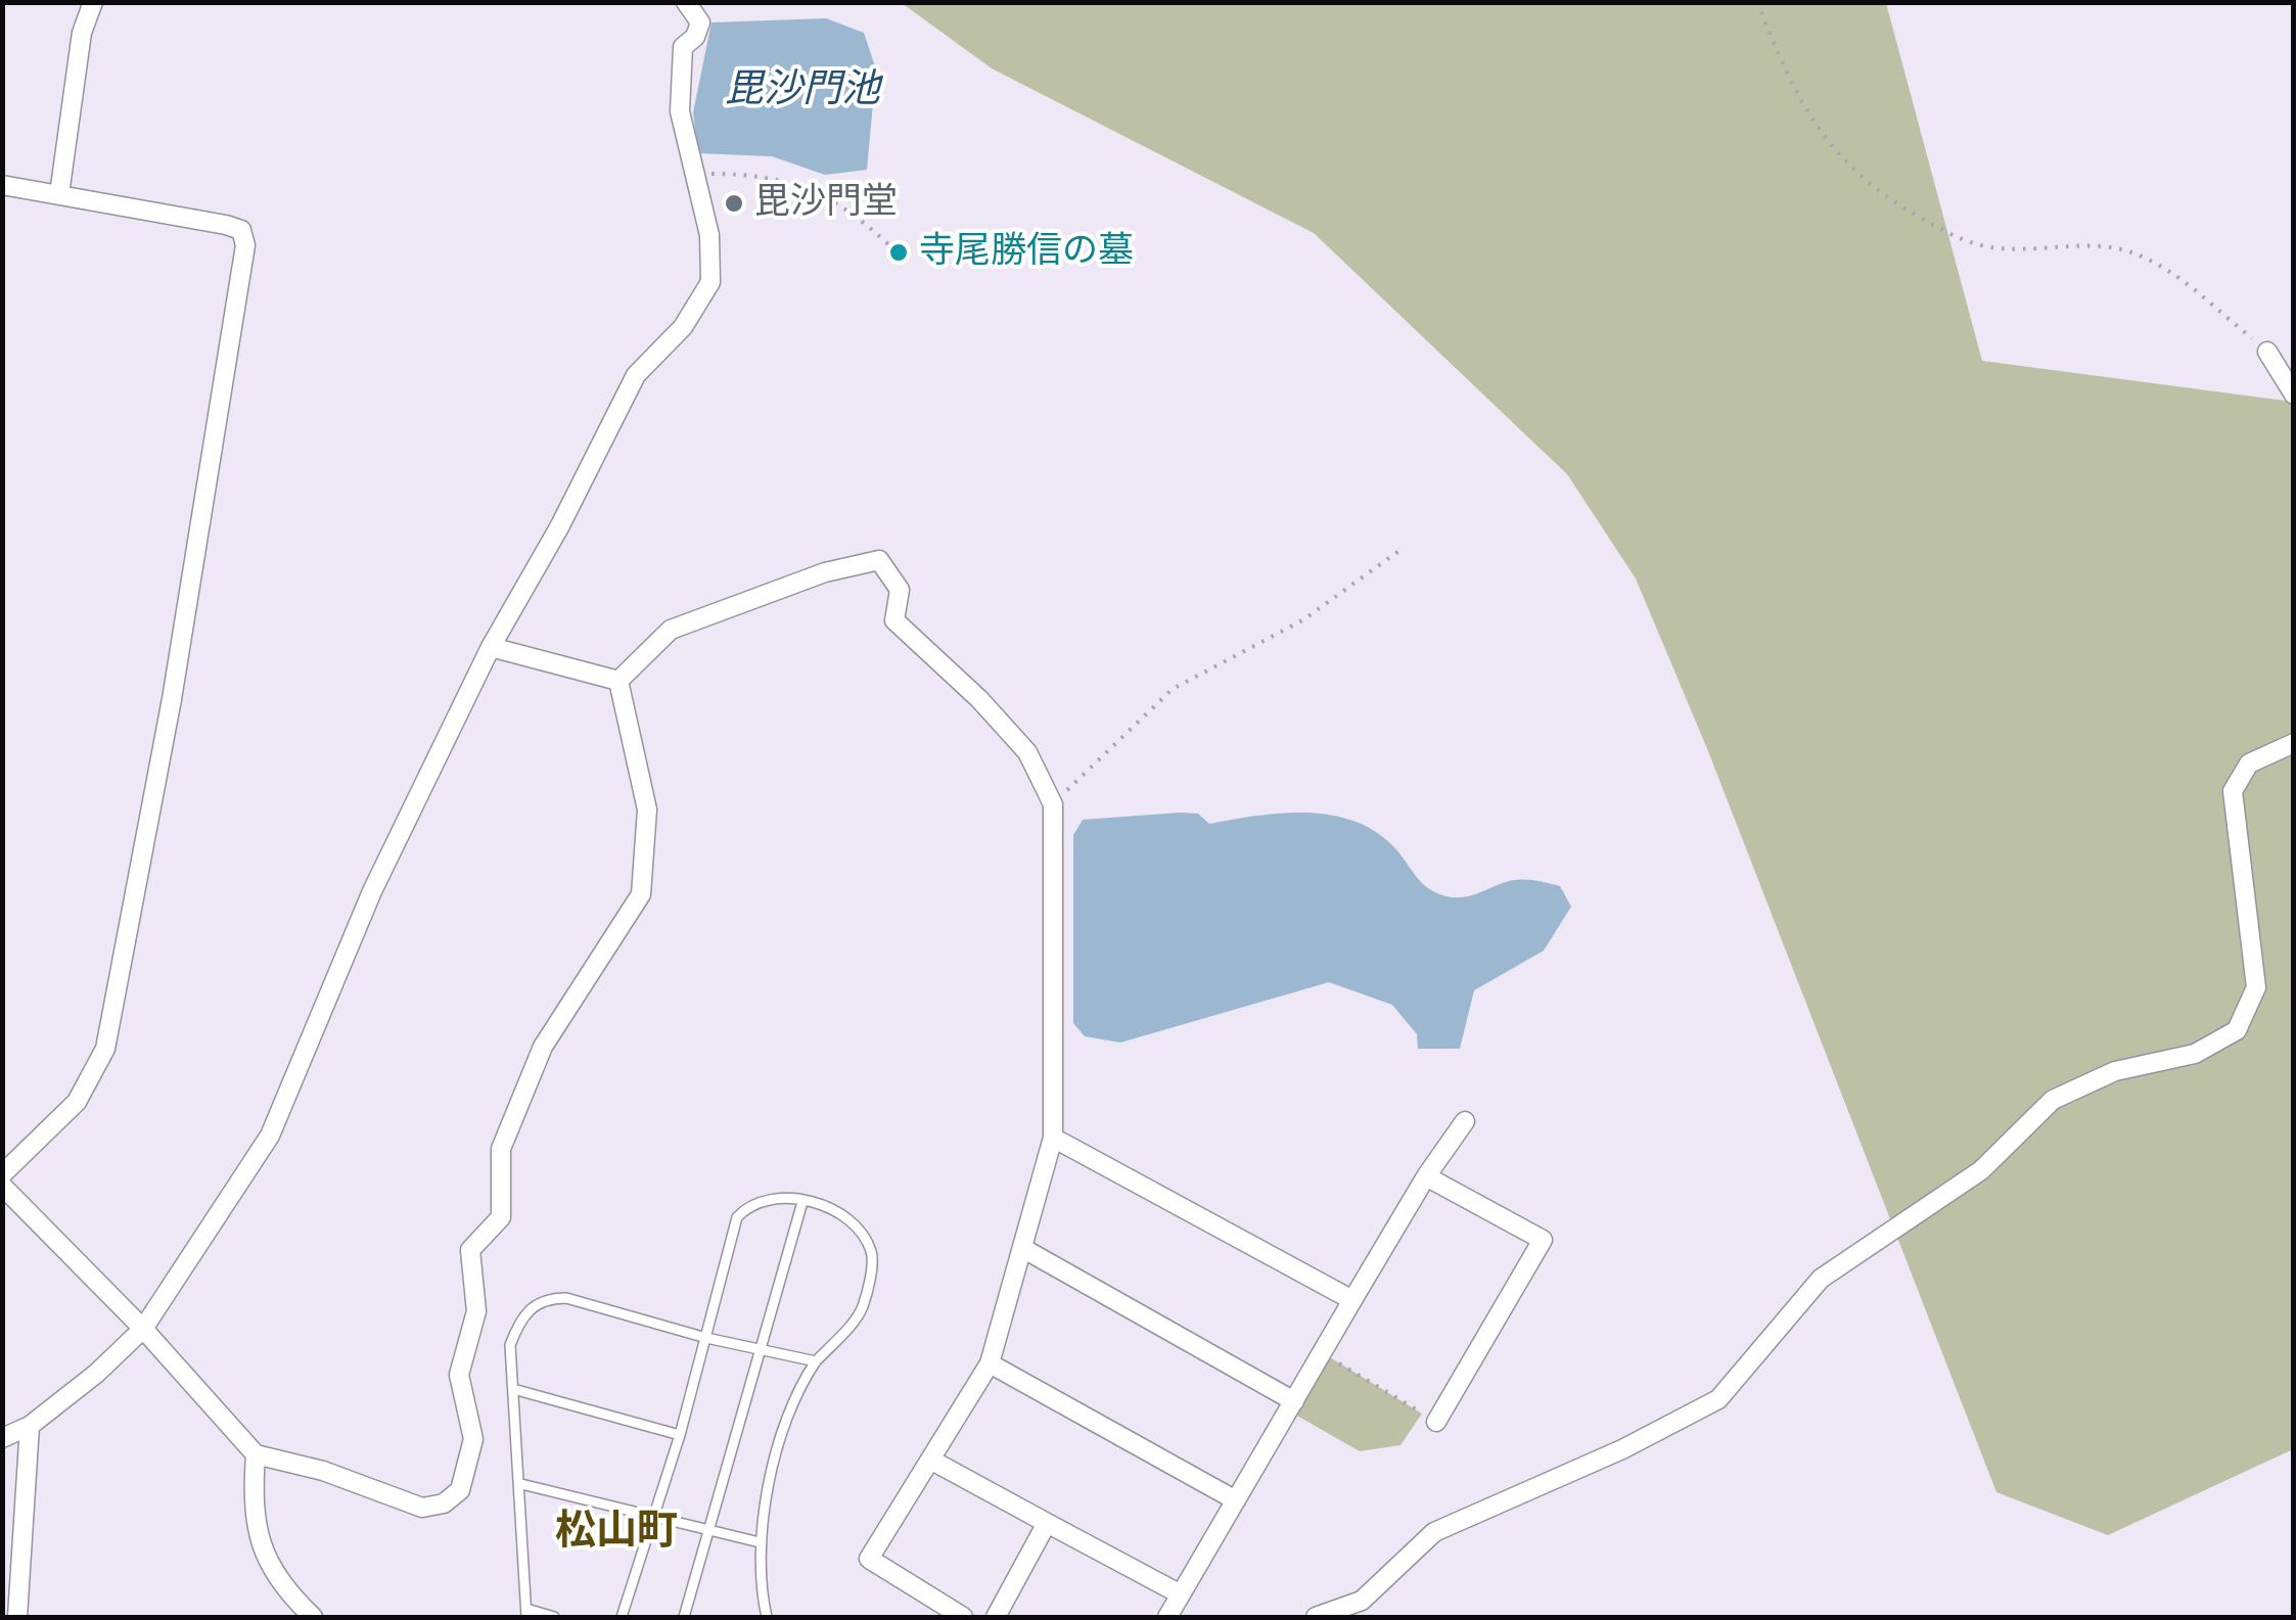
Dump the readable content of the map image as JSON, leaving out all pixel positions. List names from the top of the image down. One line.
{"districts":["松山町"],"water":["毘沙門池"],"places":["毘沙門堂","寺尾勝信の墓"]}
